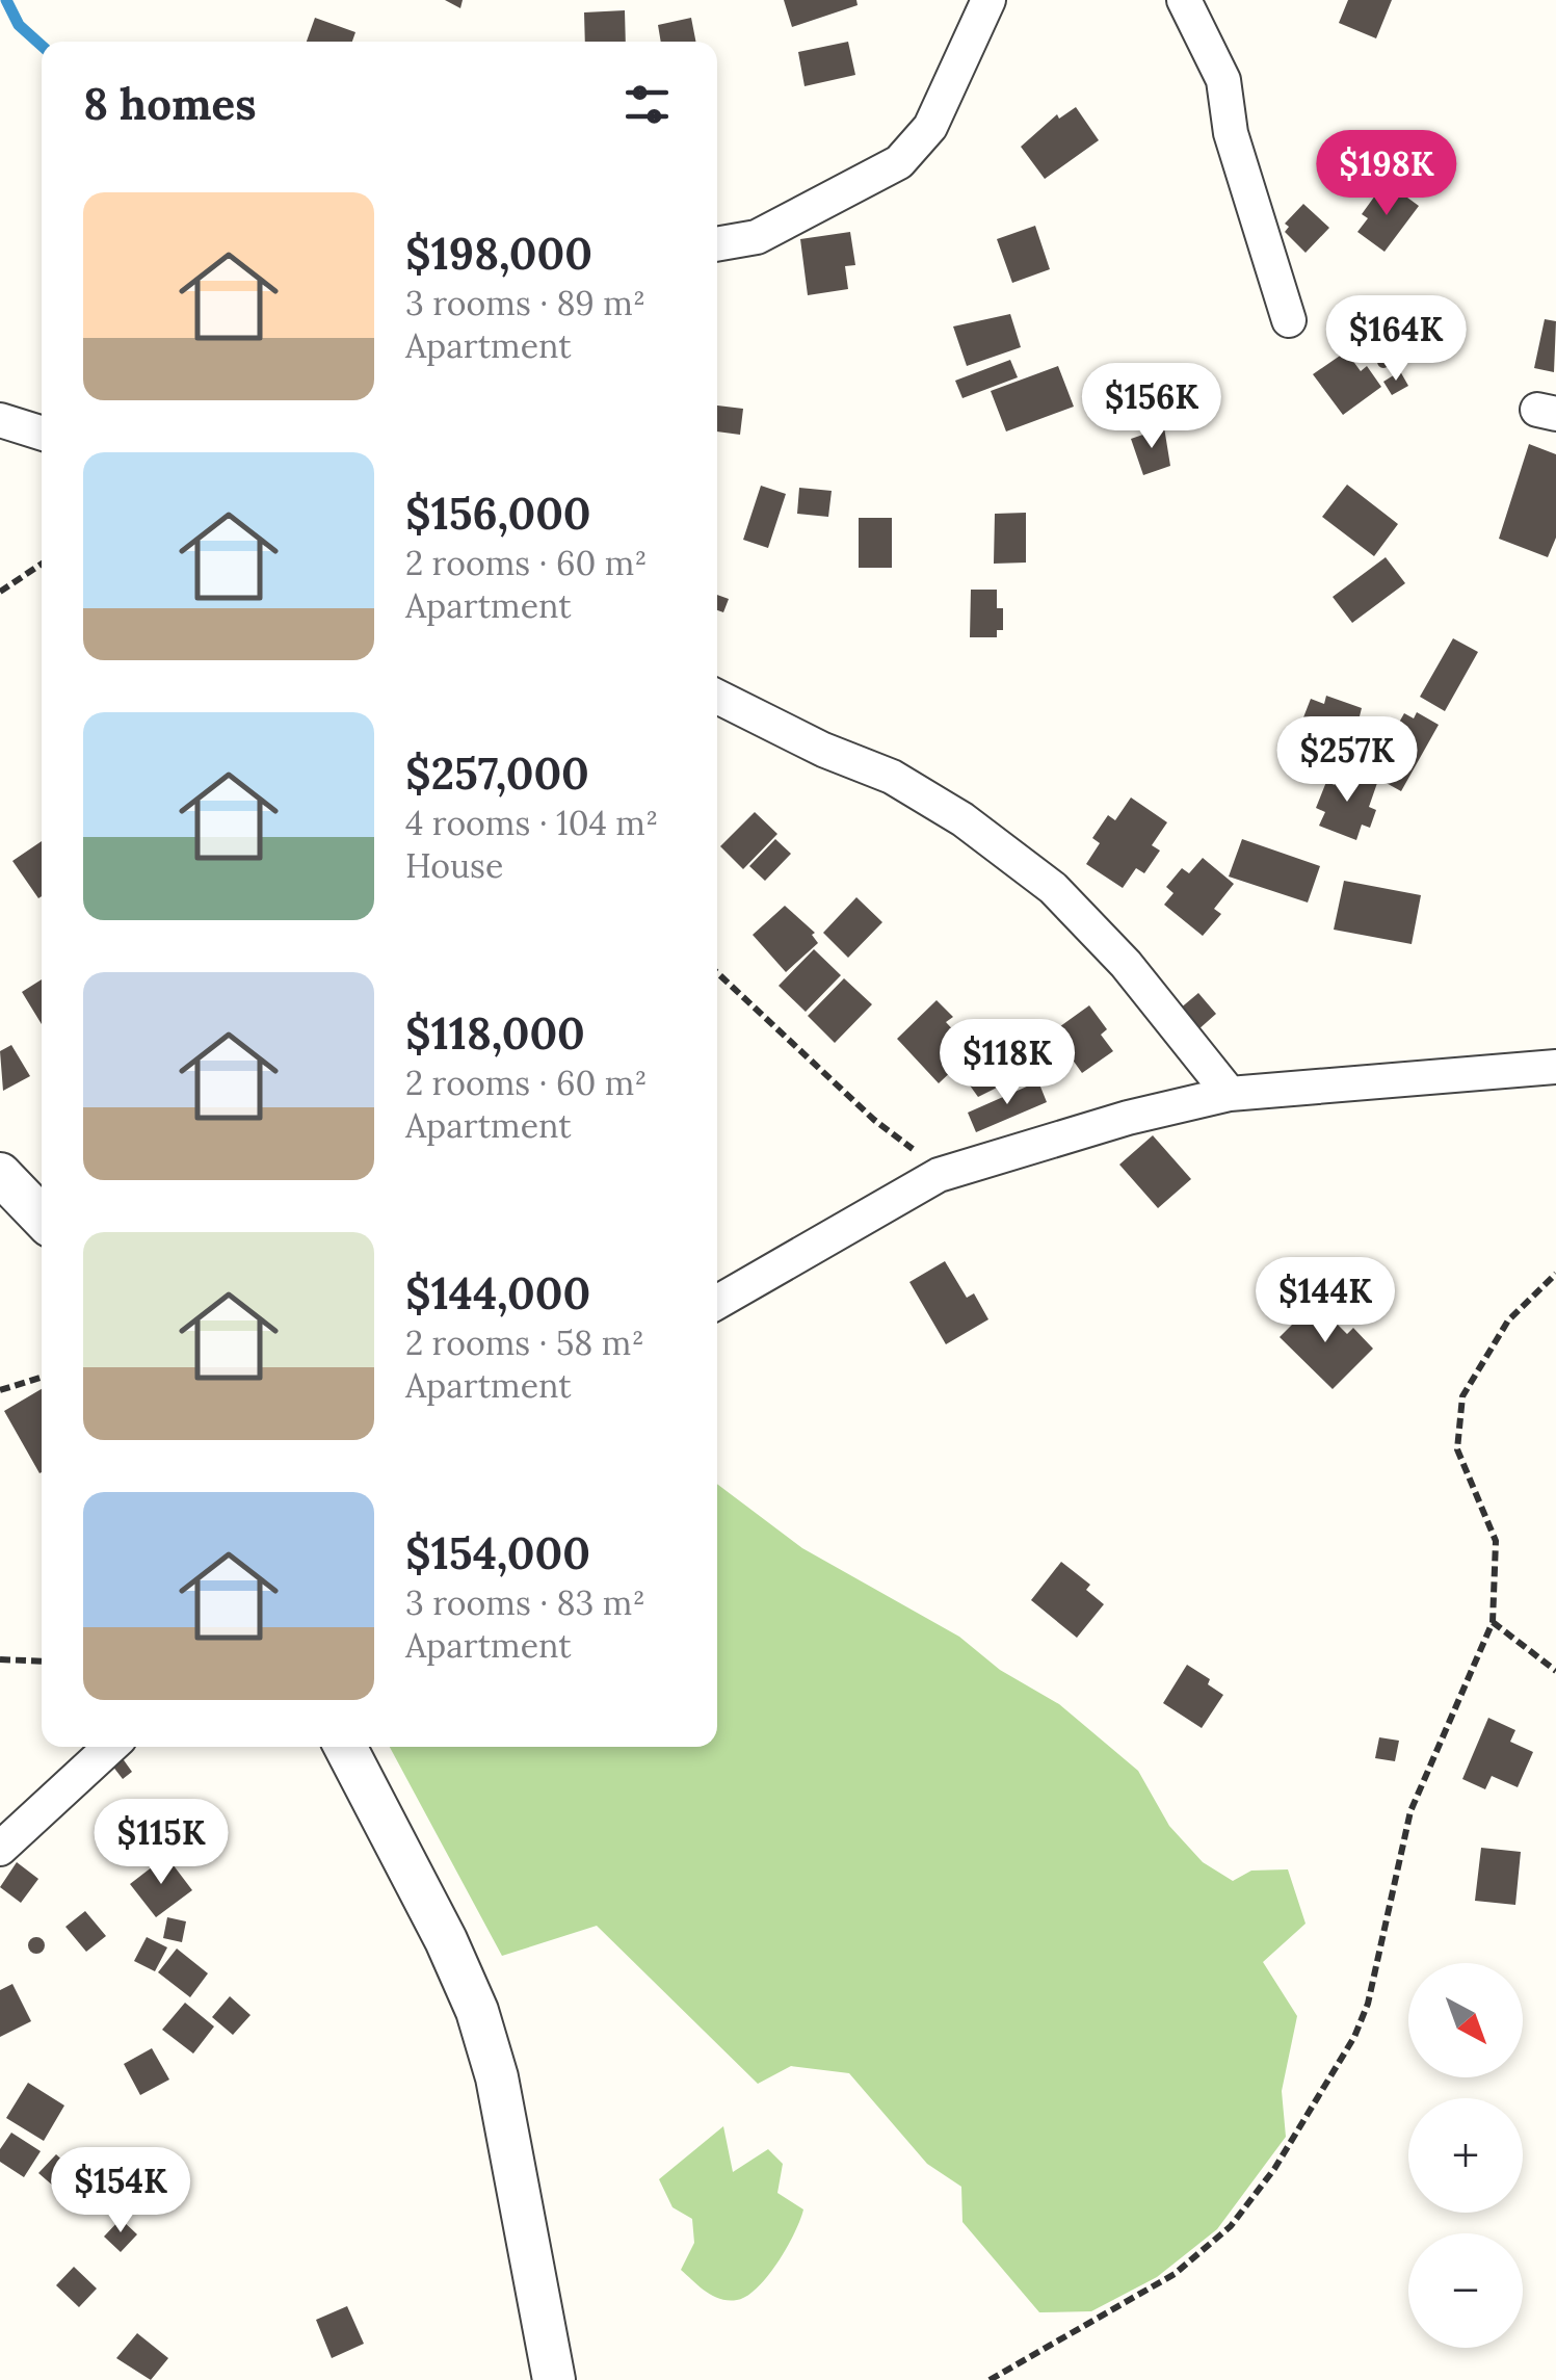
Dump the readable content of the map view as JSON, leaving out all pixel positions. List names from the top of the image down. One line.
{"north":"bottom right","page":{"heading":"8 homes","price":["$198K","$164K","$156K","$257K","$118K","$144K","$115K","$154K"],"list":[{"name":"$198,000","note":"3 rooms · 89 m² · Apartment"},{"name":"$156,000","note":"2 rooms · 60 m² · Apartment"},{"name":"$257,000","note":"4 rooms · 104 m² · House"},{"name":"$118,000","note":"2 rooms · 60 m² · Apartment"},{"name":"$144,000","note":"2 rooms · 58 m² · Apartment"},{"name":"$154,000","note":"3 rooms · 83 m² · Apartment"}],"map_buttons":["+","−"]}}
